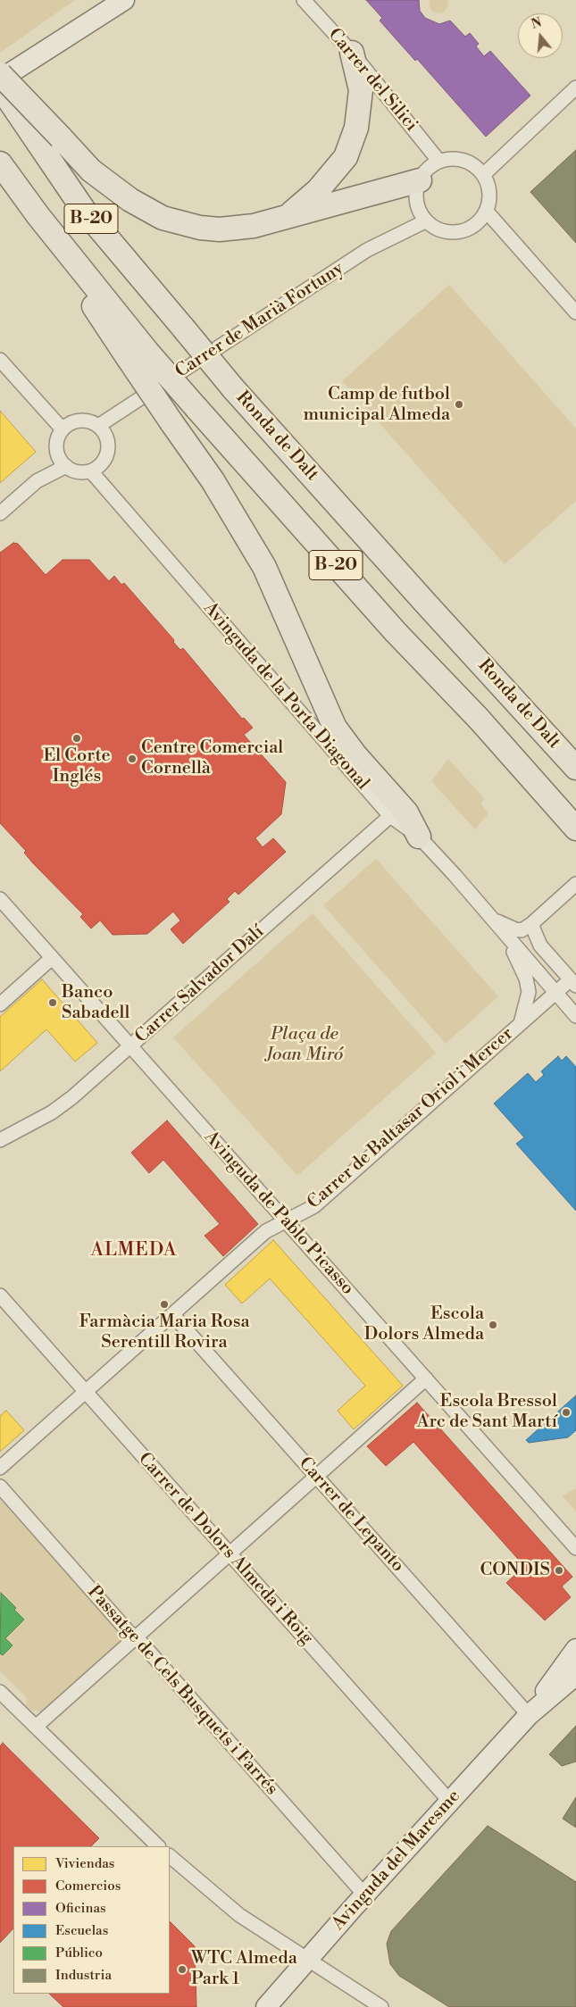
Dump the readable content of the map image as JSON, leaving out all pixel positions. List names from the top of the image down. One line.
{"streets":{"highway":["B-20","Ronda de Dalt"],"main road":["Avinguda del Maresme"],"street":["Carrer del Silici","Carrer de Marià Fortuny","Avinguda de la Porta Diagonal","Carrer Salvador Dalí","Carrer de Baltasar Oriol i Mercer","Avinguda de Pablo Picasso","Carrer de Lepanto","Carrer de Dolors Almeda i Roig","Passatge de Cels Busquets i Farrés"]},"crossings":[["Carrer del Silici","Carrer de Marià Fortuny"],["Carrer de Marià Fortuny","Avinguda de la Porta Diagonal"],["Avinguda de la Porta Diagonal","Carrer Salvador Dalí"],["Avinguda de la Porta Diagonal","Carrer de Baltasar Oriol i Mercer"],["Carrer Salvador Dalí","Avinguda de Pablo Picasso"],["Carrer de Baltasar Oriol i Mercer","Avinguda de Pablo Picasso"],["Carrer de Baltasar Oriol i Mercer","Carrer de Lepanto"],["Carrer de Baltasar Oriol i Mercer","Carrer de Dolors Almeda i Roig"],["Carrer de Lepanto","Avinguda del Maresme"],["Carrer de Dolors Almeda i Roig","Avinguda del Maresme"],["Passatge de Cels Busquets i Farrés","Avinguda del Maresme"]],"districts":["ALMEDA"],"parks":["Plaça de Joan Miró"],"places":["Camp de futbol municipal Almeda","El Corte Inglés","Centre Comercial Cornellà","Banco Sabadell","Farmàcia Maria Rosa Serentill Rovira","Escola Dolors Almeda","Escola Bressol Arc de Sant Martí","CONDIS","WTC Almeda Park 1"],"legend":["Viviendas","Comercios","Oficinas","Escuelas","Público","Industria"],"north":"top"}
